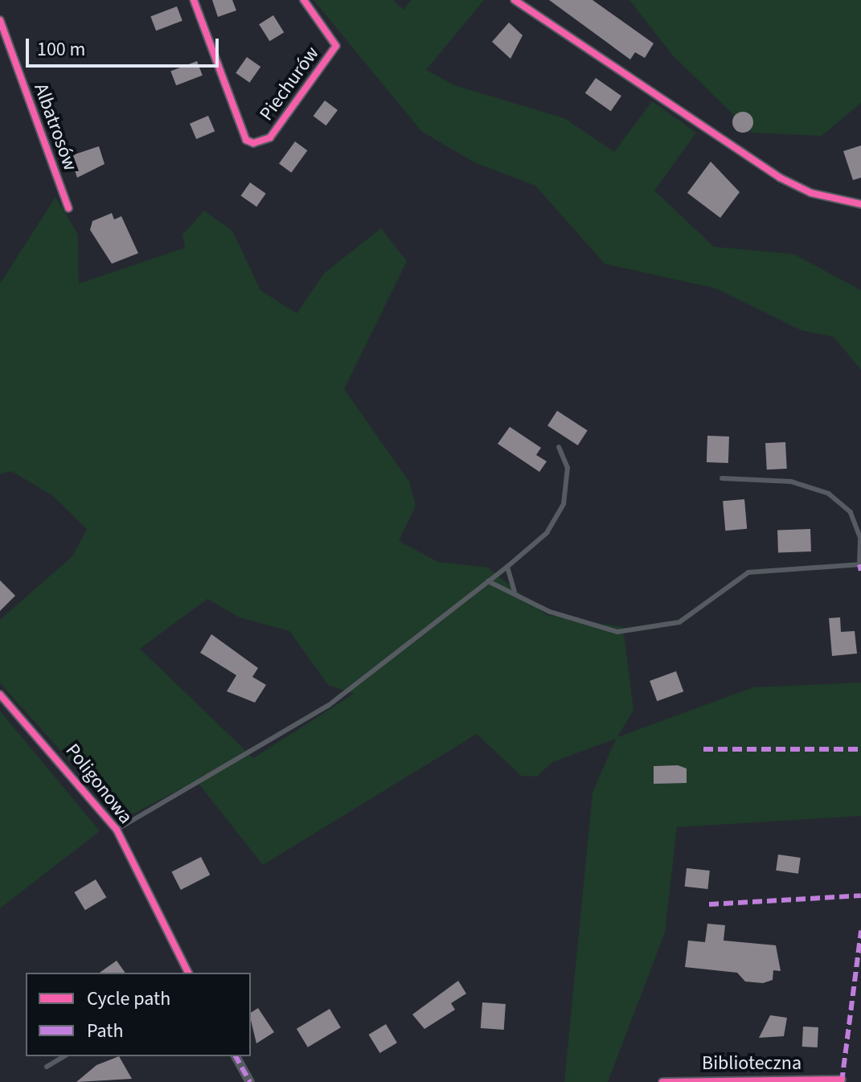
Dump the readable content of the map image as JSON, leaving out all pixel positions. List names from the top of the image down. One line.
{"streets":{"street":["Piechurów","Albatrosów","Poligonowa","Biblioteczna"]},"legend":["Cycle path","Path"],"scale_bar":"100 m"}
